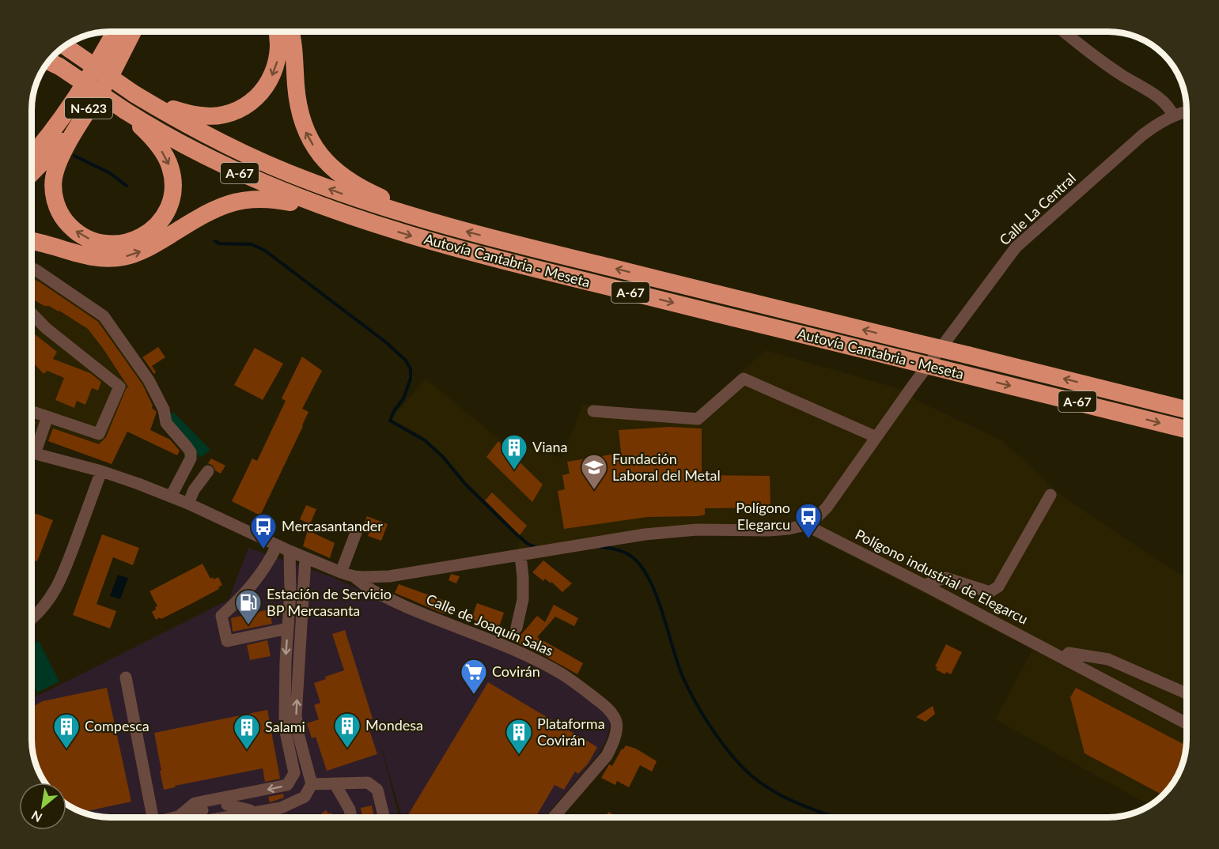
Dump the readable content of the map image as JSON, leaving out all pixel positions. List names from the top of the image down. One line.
{"streets":{"highway":["N-623","A-67","Autovía Cantabria - Meseta"],"street":["Calle La Central","Polígono industrial de Elegarcu","Calle de Joaquín Salas"]},"places":{"building":["Viana","Mondesa","Compesca","Salami","Plataforma Covirán"],"school or university":["Fundación Laboral del Metal"],"bus stop":["Polígono Elegarcu","Mercasantander"],"fuel station":["Estación de Servicio BP Mercasanta"],"supermarket":["Covirán"]},"north":"bottom left"}
